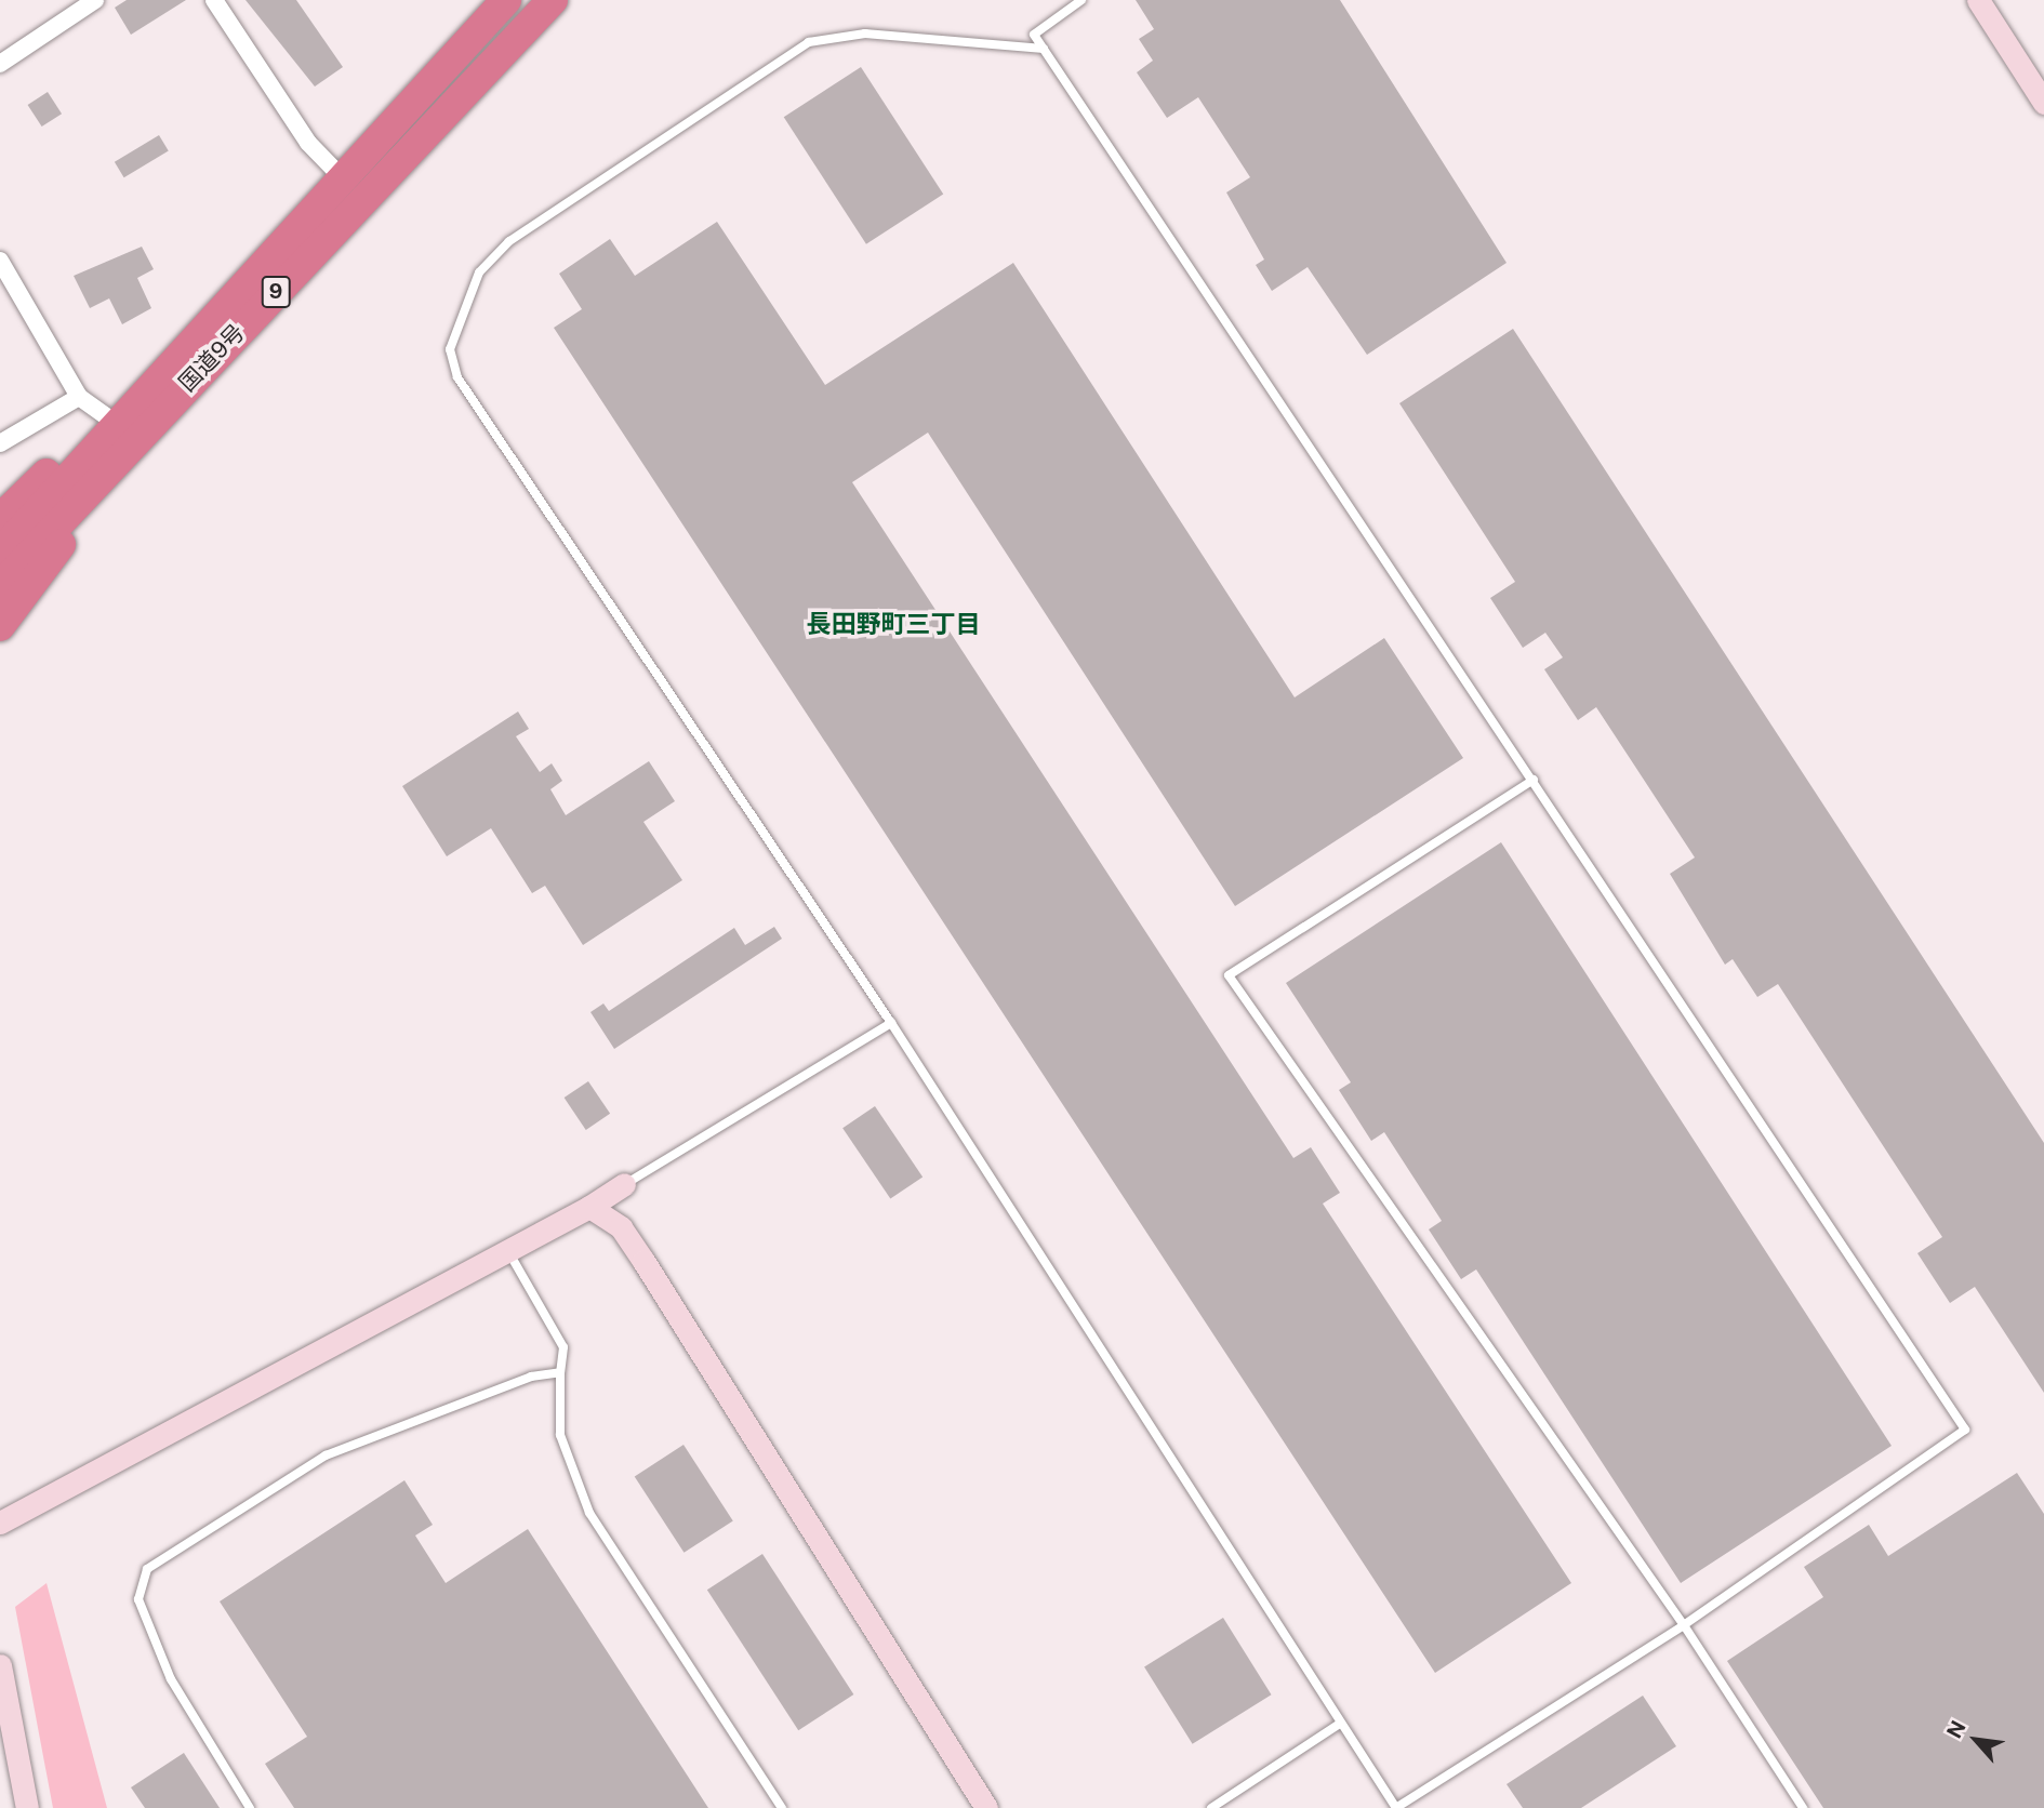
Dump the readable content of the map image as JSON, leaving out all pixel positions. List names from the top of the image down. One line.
{"streets":{"highway":["9","国道9号"]},"districts":["長田野町三丁目"],"north":"top left"}
